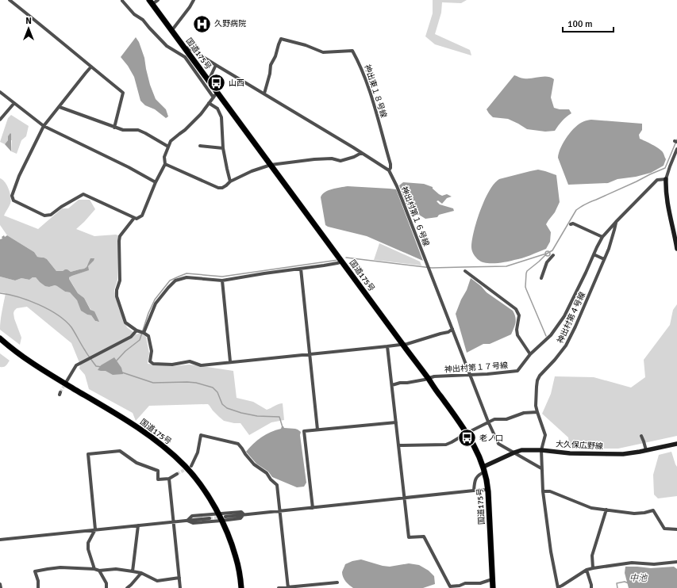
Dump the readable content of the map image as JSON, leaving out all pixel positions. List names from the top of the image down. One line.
{"streets":{"highway":["国道175号"],"street":["神出東１８号線","神出村第１６号線","神出村第４号線","神出村第１７号線","大久保広野線"]},"crossings":[["国道175号","神出村第１７号線"],["国道175号","大久保広野線"],["神出東１８号線","神出村第１６号線"],["神出村第１６号線","神出村第４号線"],["神出村第１６号線","神出村第１７号線"],["神出村第１６号線","大久保広野線"],["神出村第４号線","神出村第１７号線"],["神出村第４号線","大久保広野線"]],"water":["中池"],"places":{"hospital":["久野病院"],"bus stop":["山西","老ノ口"]},"scale_bar":"100 m","north":"top"}
